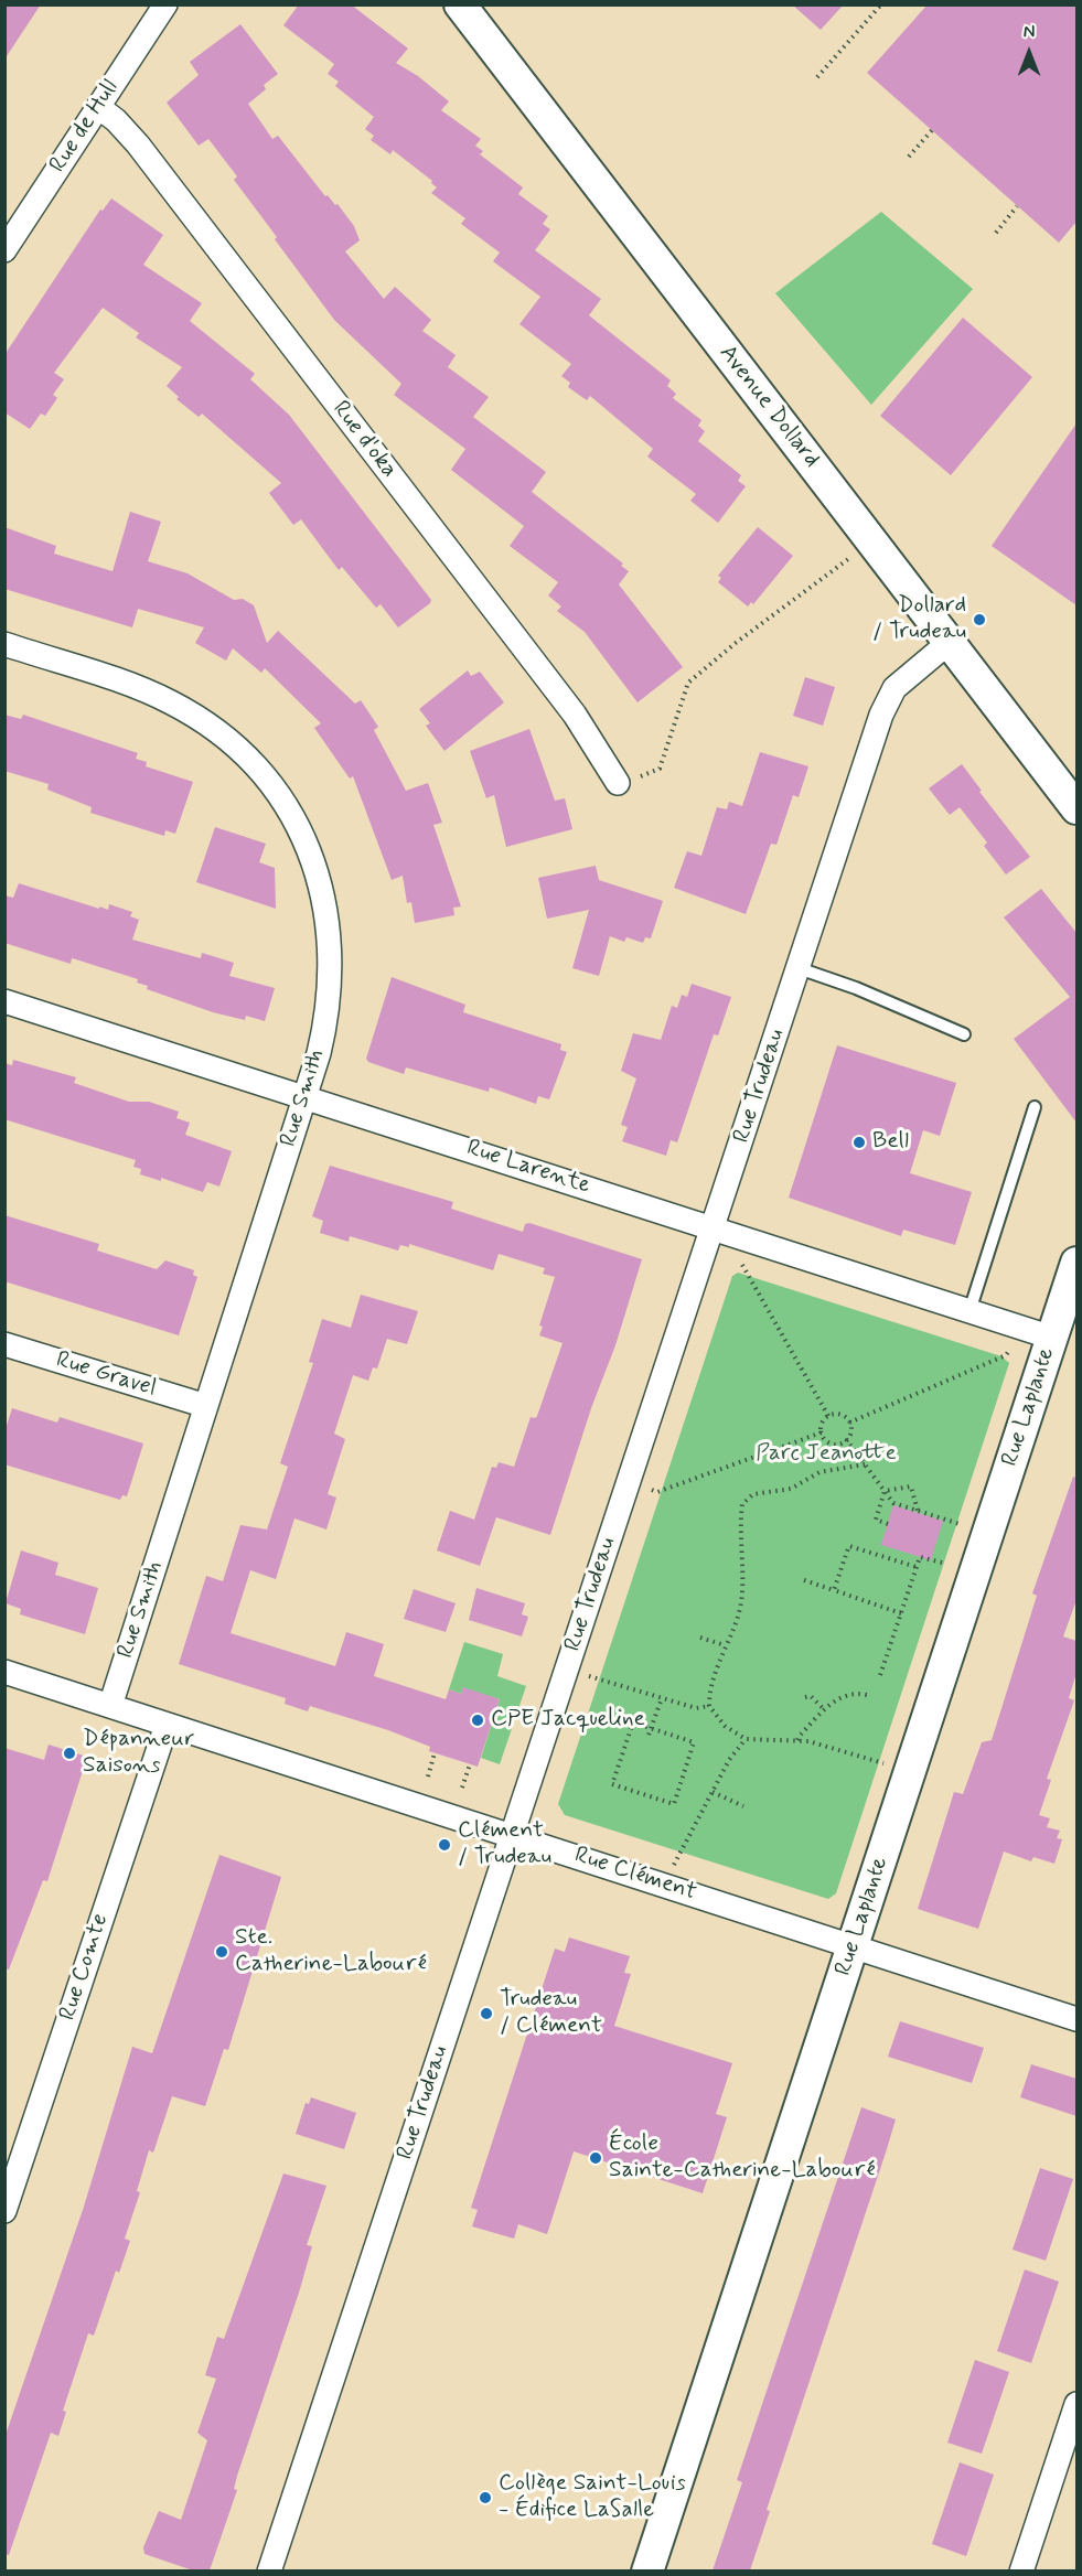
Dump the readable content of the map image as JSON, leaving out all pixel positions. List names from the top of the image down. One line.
{"streets":{"street":["Rue de Hull","Avenue Dollard","Rue d'oka","Rue Trudeau","Rue Smith","Rue Larente","Rue Gravel","Rue Laplante","Rue Clément","Rue Comte"]},"crossings":[["Rue de Hull","Rue d'oka"],["Avenue Dollard","Rue Trudeau"],["Rue Trudeau","Rue Larente"],["Rue Trudeau","Rue Clément"],["Rue Smith","Rue Larente"],["Rue Smith","Rue Gravel"],["Rue Smith","Rue Clément"],["Rue Larente","Rue Laplante"],["Rue Laplante","Rue Clément"],["Rue Clément","Rue Comte"]],"parks":["Parc Jeanotte"],"places":["Dollard / Trudeau","Bell","CPE Jacqueline","Dépanneur Saisons","Clément / Trudeau","Ste. Catherine-Labouré","Trudeau / Clément","École Sainte-Catherine-Labouré","Collège Saint-Louis - Édifice LaSalle"],"north":"top"}
